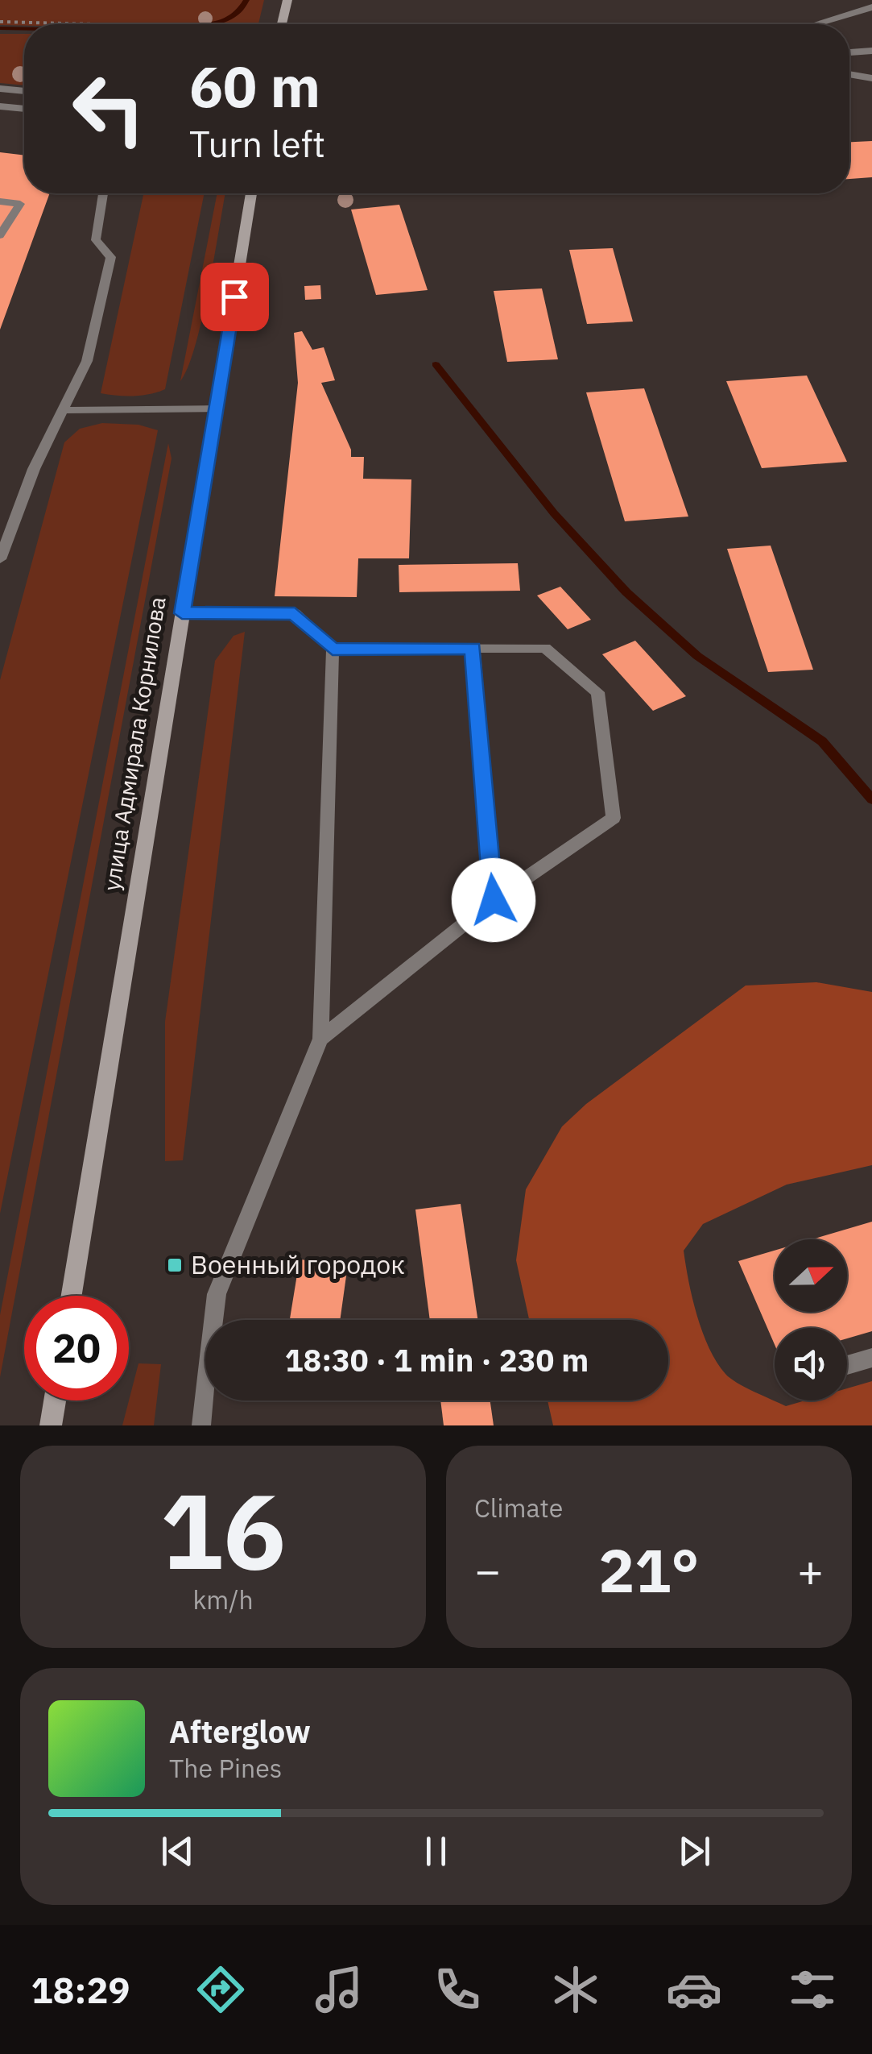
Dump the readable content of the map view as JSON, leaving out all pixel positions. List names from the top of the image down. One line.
{"streets":{"main road":["улица Адмирала Корнилова"]},"places":{"transit":["Военный городок"]},"north":"right","page":{"turn":["60 m","Turn left"],"limit":"20","trip":"18:30 · 1 min · 230 m","tile":[["16","km/h"],"Climate"],"heat":["−","21°","+"],"song":["Afterglow","The Pines"],"tabs":"18:29"}}
